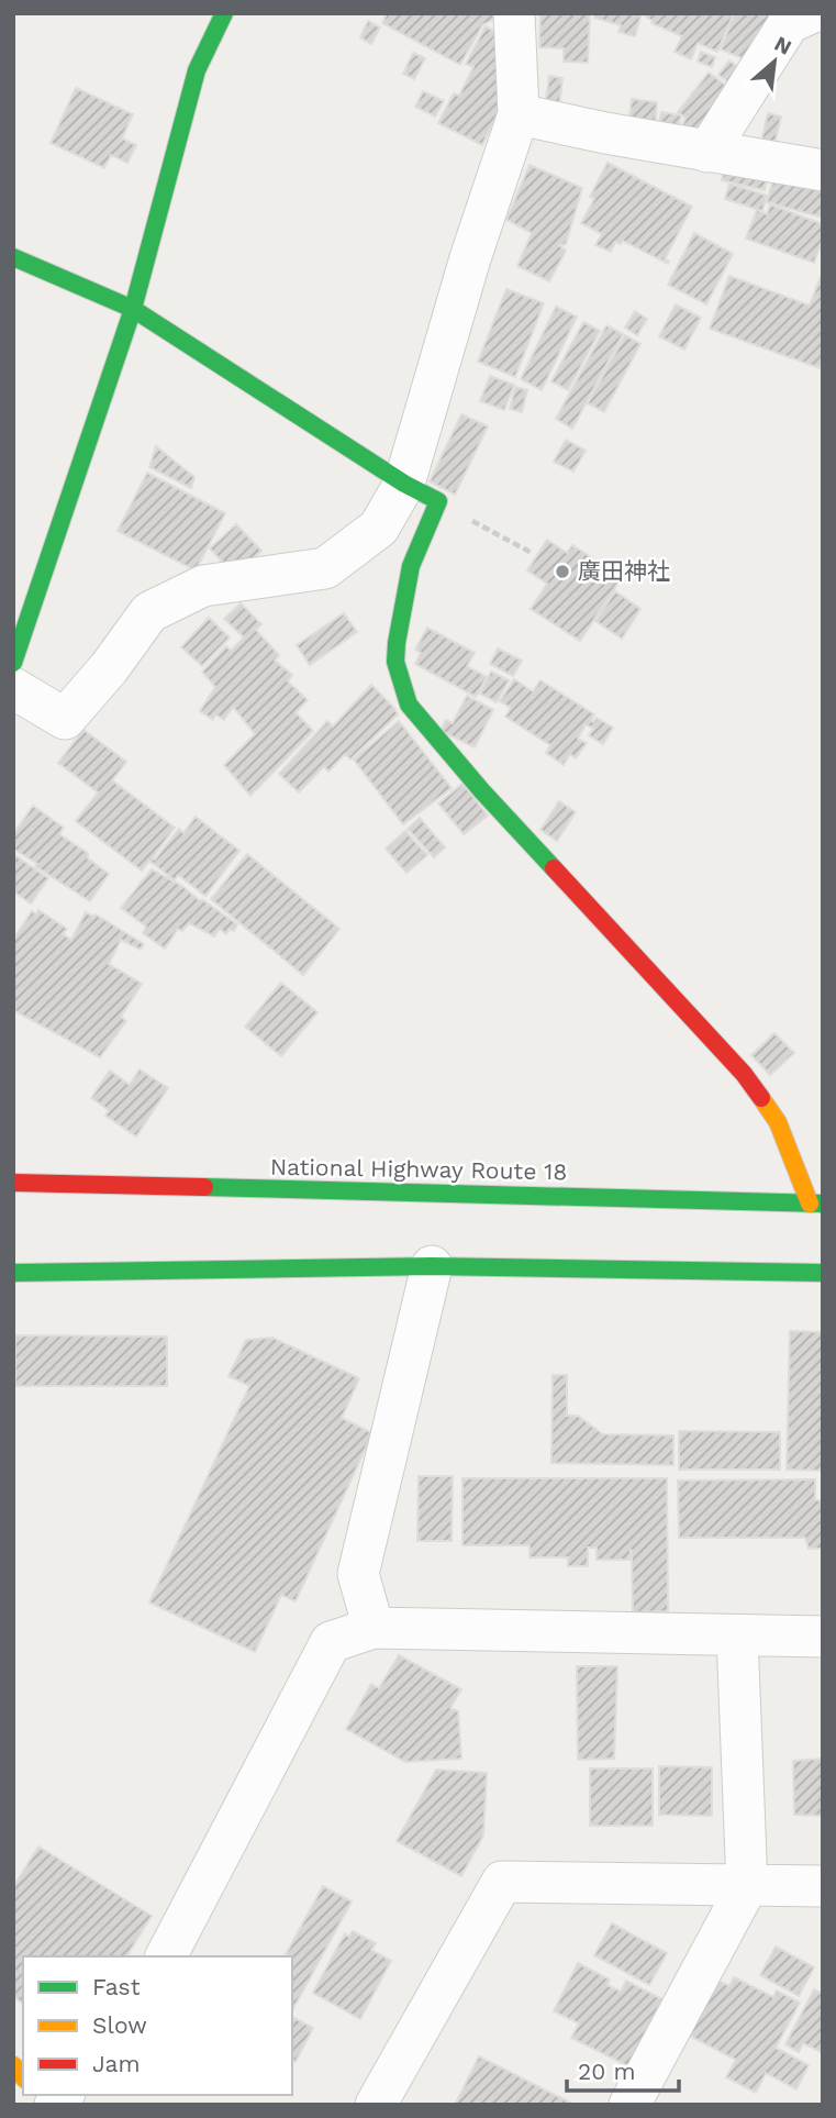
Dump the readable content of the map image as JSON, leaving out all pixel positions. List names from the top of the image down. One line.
{"streets":{"main road":["National Highway Route 18"]},"places":["廣田神社"],"legend":["Fast","Slow","Jam"],"scale_bar":"20 m","north":"top right"}
